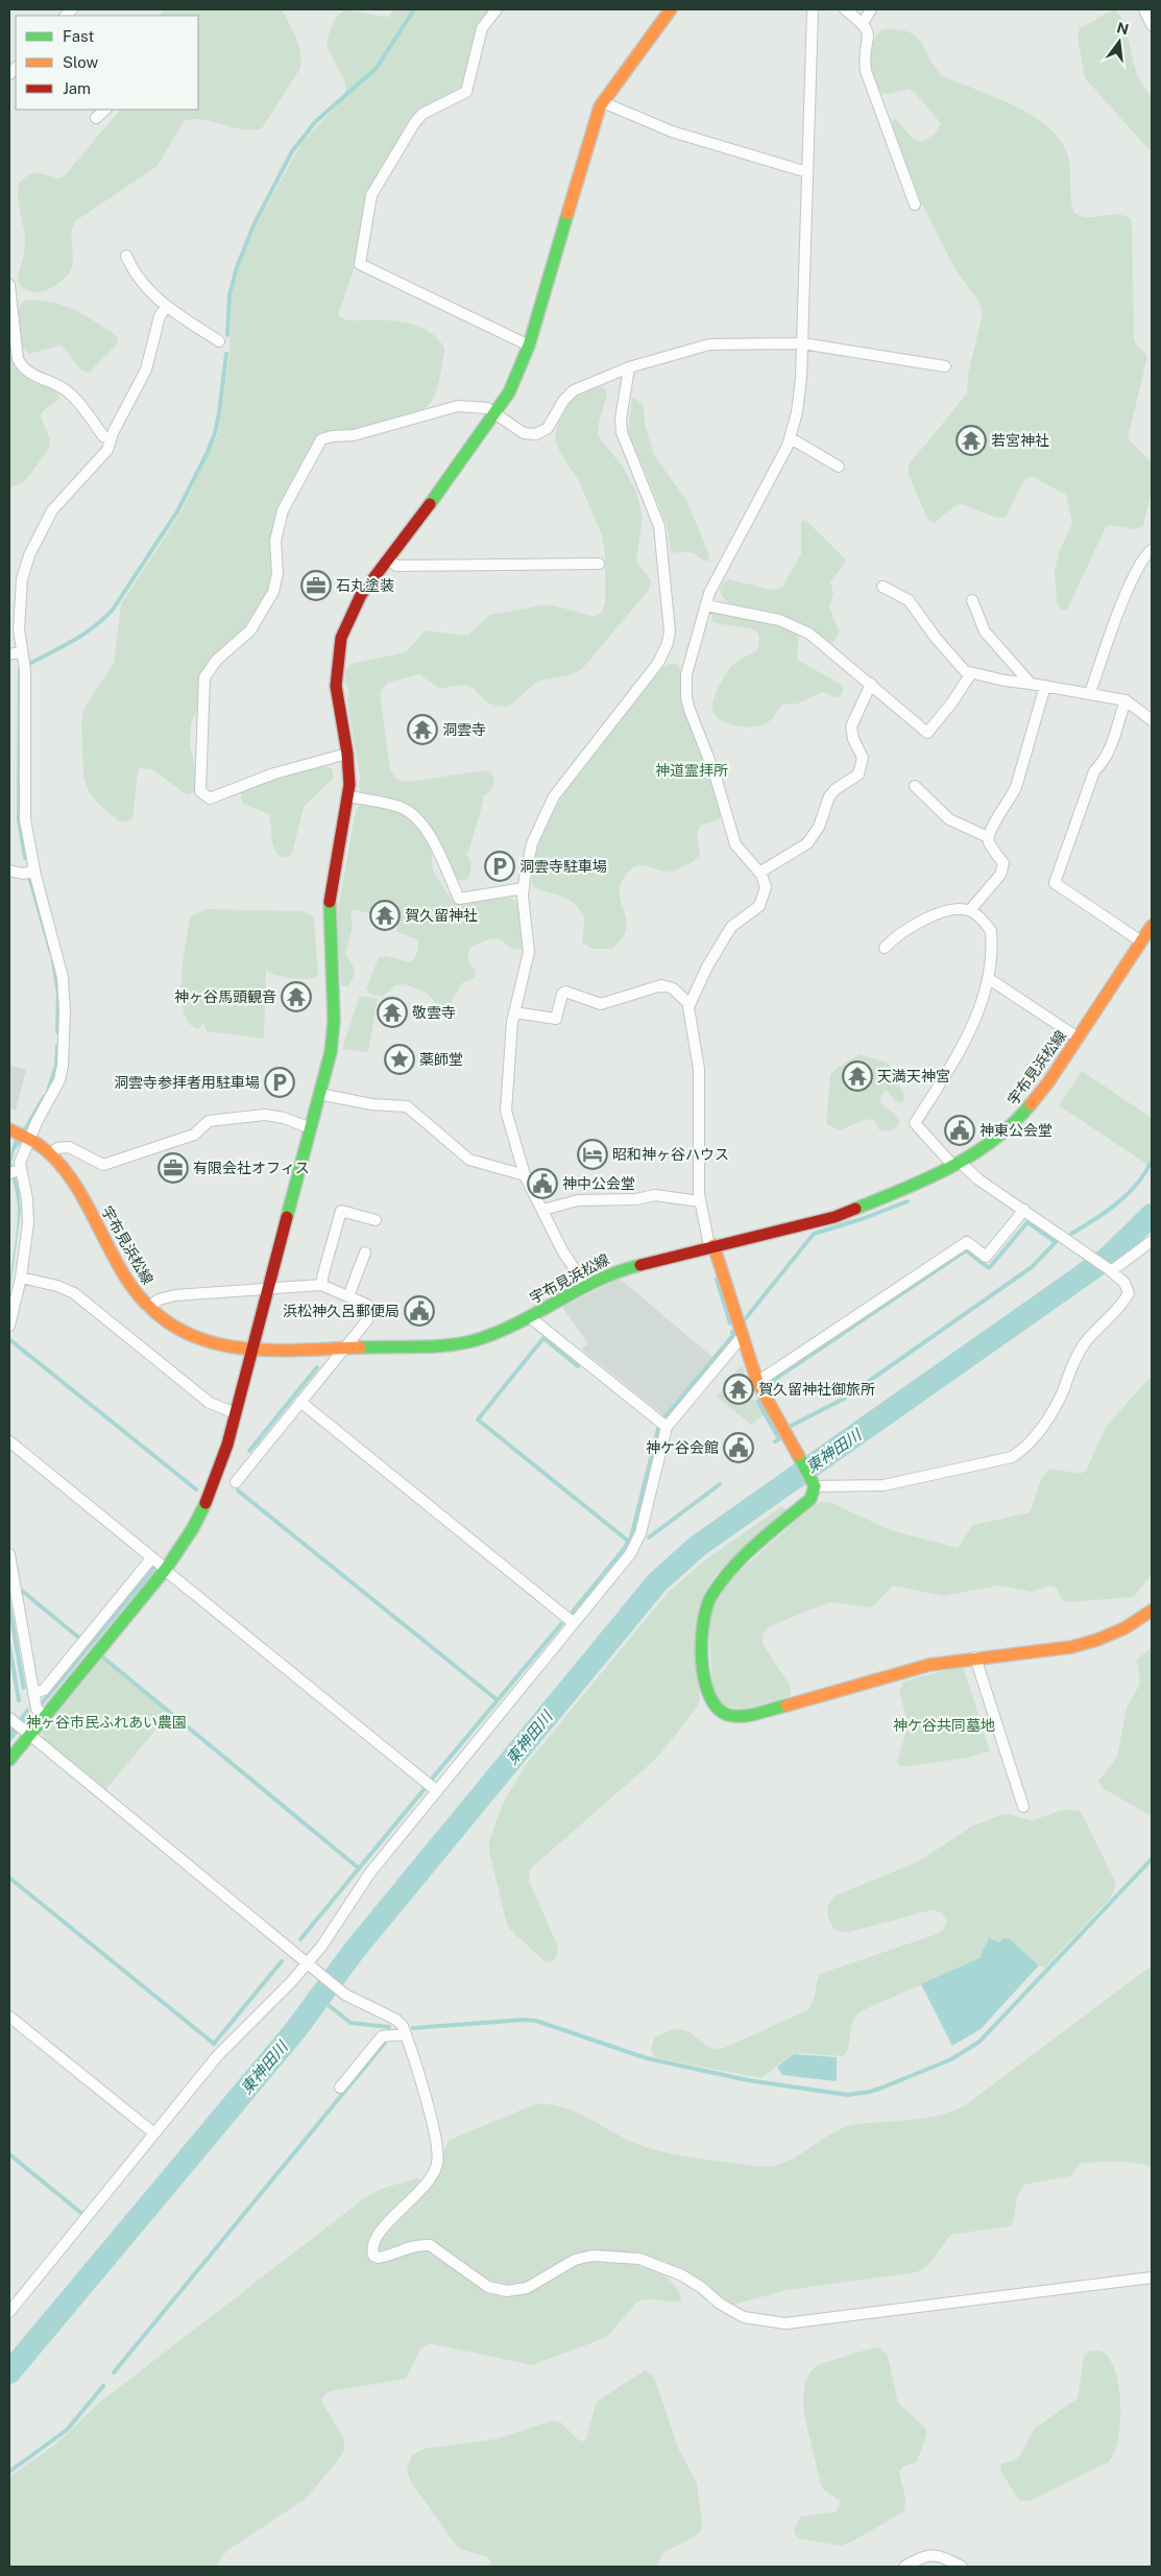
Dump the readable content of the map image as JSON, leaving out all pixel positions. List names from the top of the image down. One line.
{"streets":{"street":["宇布見浜松線"]},"water":["東神田川"],"parks":["神道霊拝所","神ヶ谷市民ふれあい農園","神ケ谷共同墓地"],"places":{"temple":["若宮神社","洞雲寺","賀久留神社","神ヶ谷馬頭観音","敬雲寺","天満天神宮","賀久留神社御旅所"],"office":["石丸塗装","有限会社オフィス"],"parking":["洞雲寺駐車場","洞雲寺参拝者用駐車場"],"place":["薬師堂"],"public building":["神東公会堂","神中公会堂","浜松神久呂郵便局","神ケ谷会館"],"hotel":["昭和神ヶ谷ハウス"]},"legend":["Fast","Slow","Jam"],"north":"top"}
